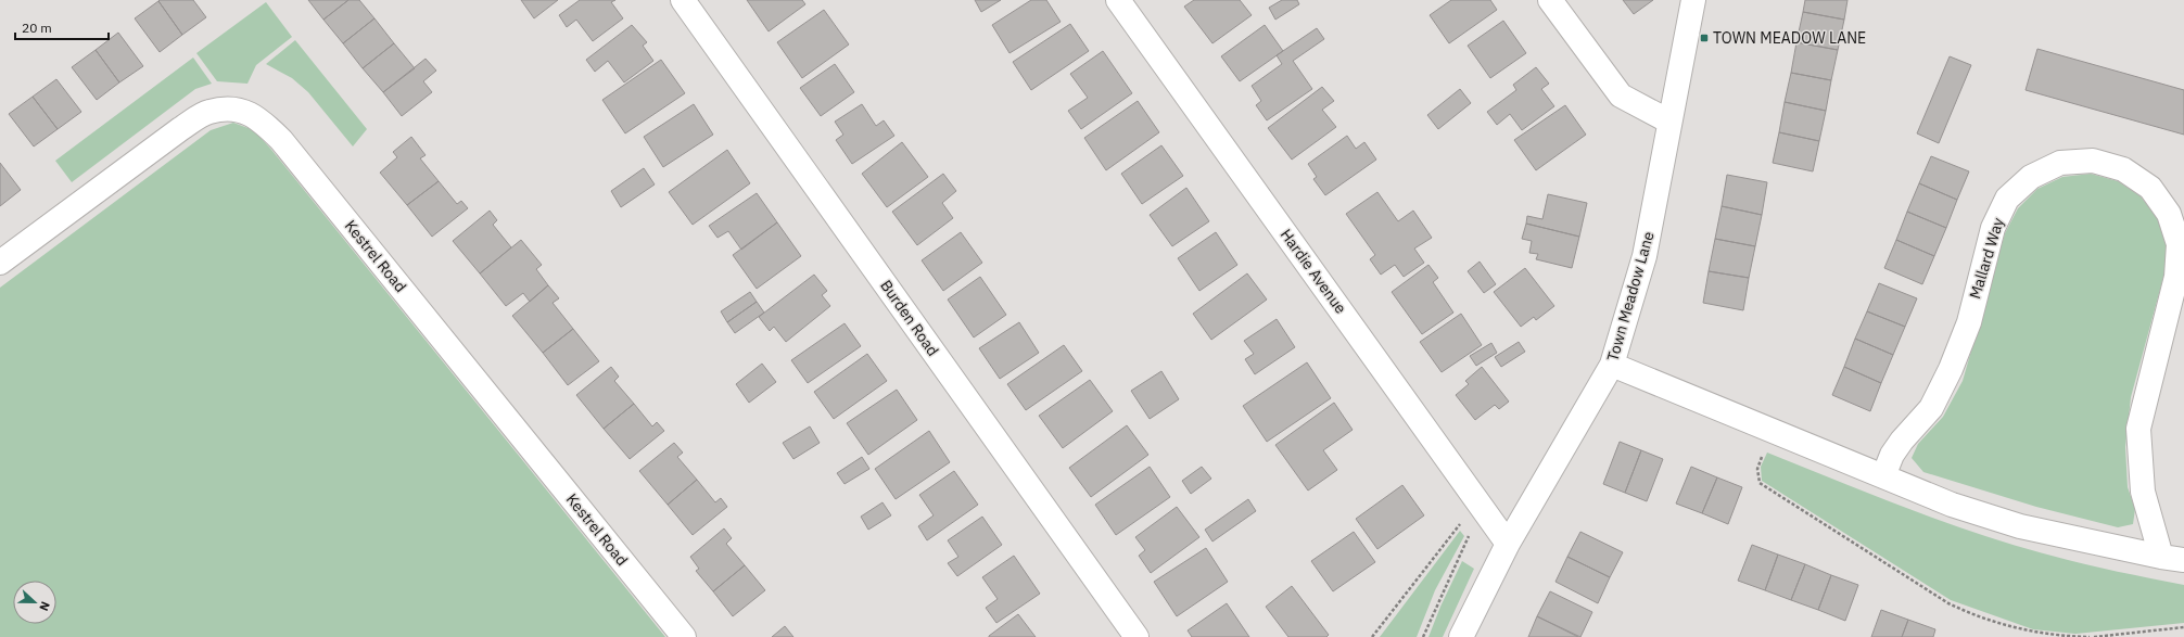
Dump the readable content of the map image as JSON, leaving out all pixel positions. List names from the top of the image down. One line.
{"streets":{"street":["Kestrel Road","Mallard Way","Hardie Avenue","Town Meadow Lane","Burden Road"]},"crossings":[["Hardie Avenue","Town Meadow Lane"]],"places":{"transit":["TOWN MEADOW LANE"]},"scale_bar":"20 m","north":"right"}
